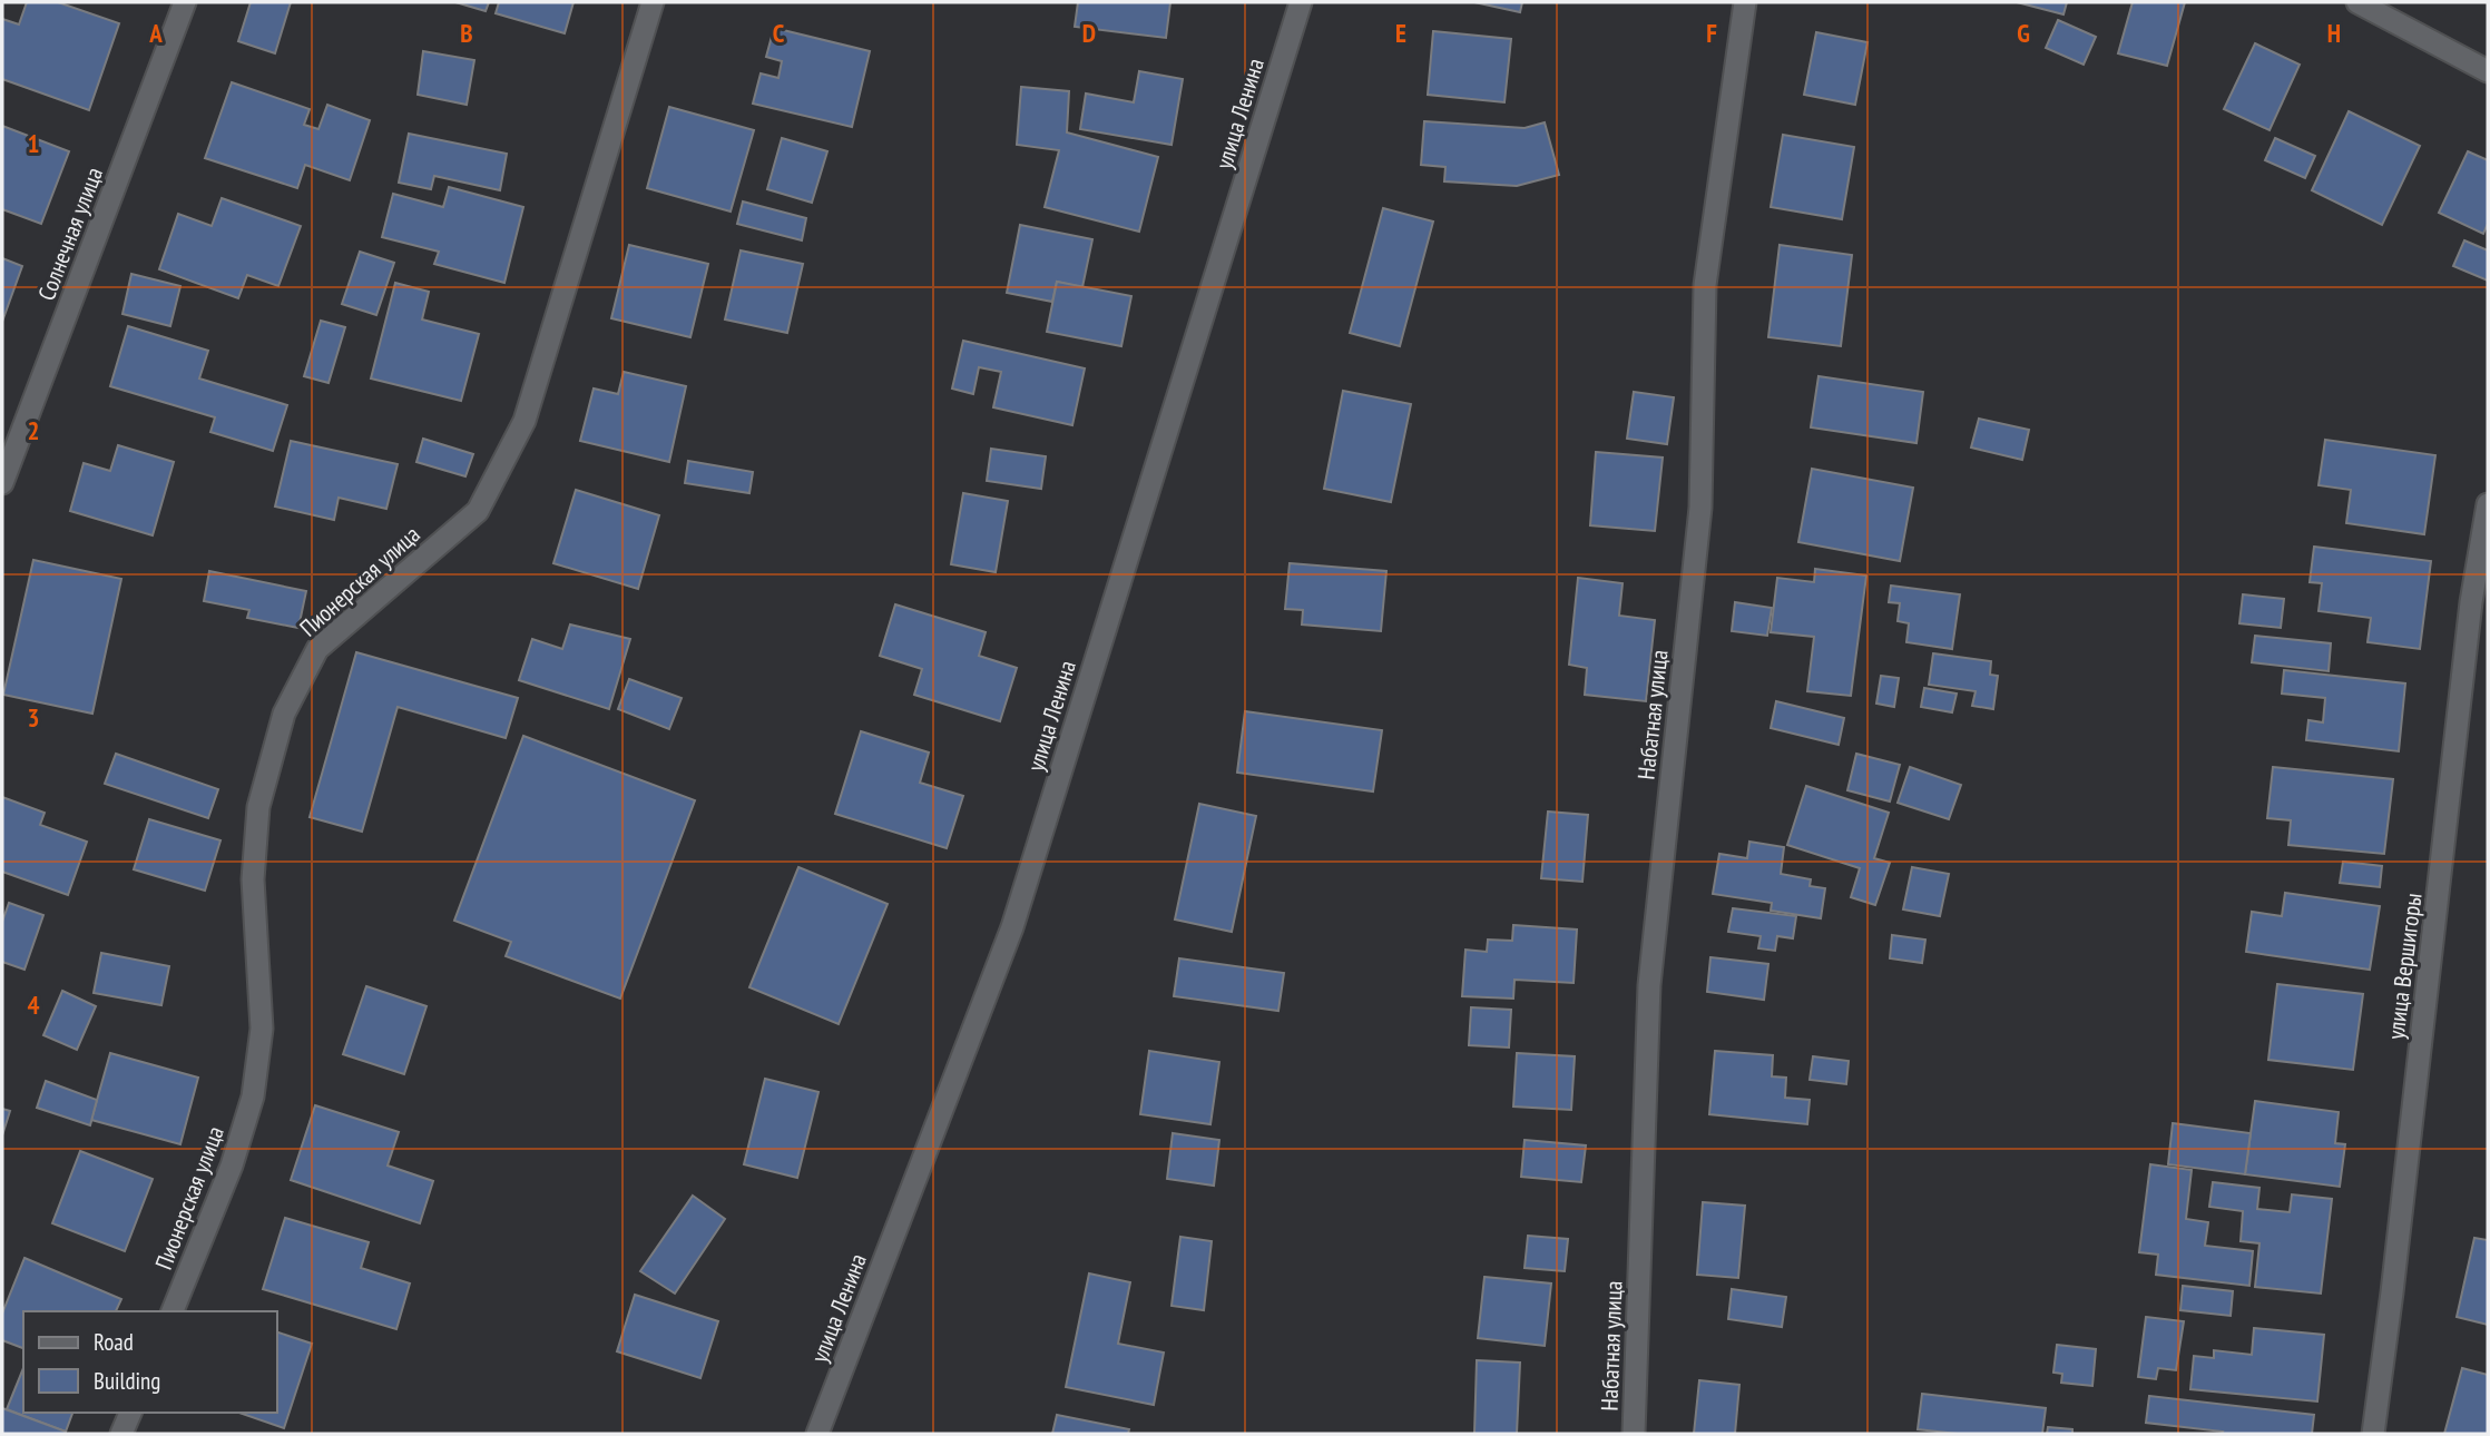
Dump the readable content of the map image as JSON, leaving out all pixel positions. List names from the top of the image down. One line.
{"streets":{"street":["улица Ленина","Солнечная улица","Пионерская улица","Набатная улица","улица Вершигоры"]},"legend":["Road","Building"],"grid":{"columns":["A","B","C","D","E","F","G","H"],"rows":["1","2","3","4"]}}
